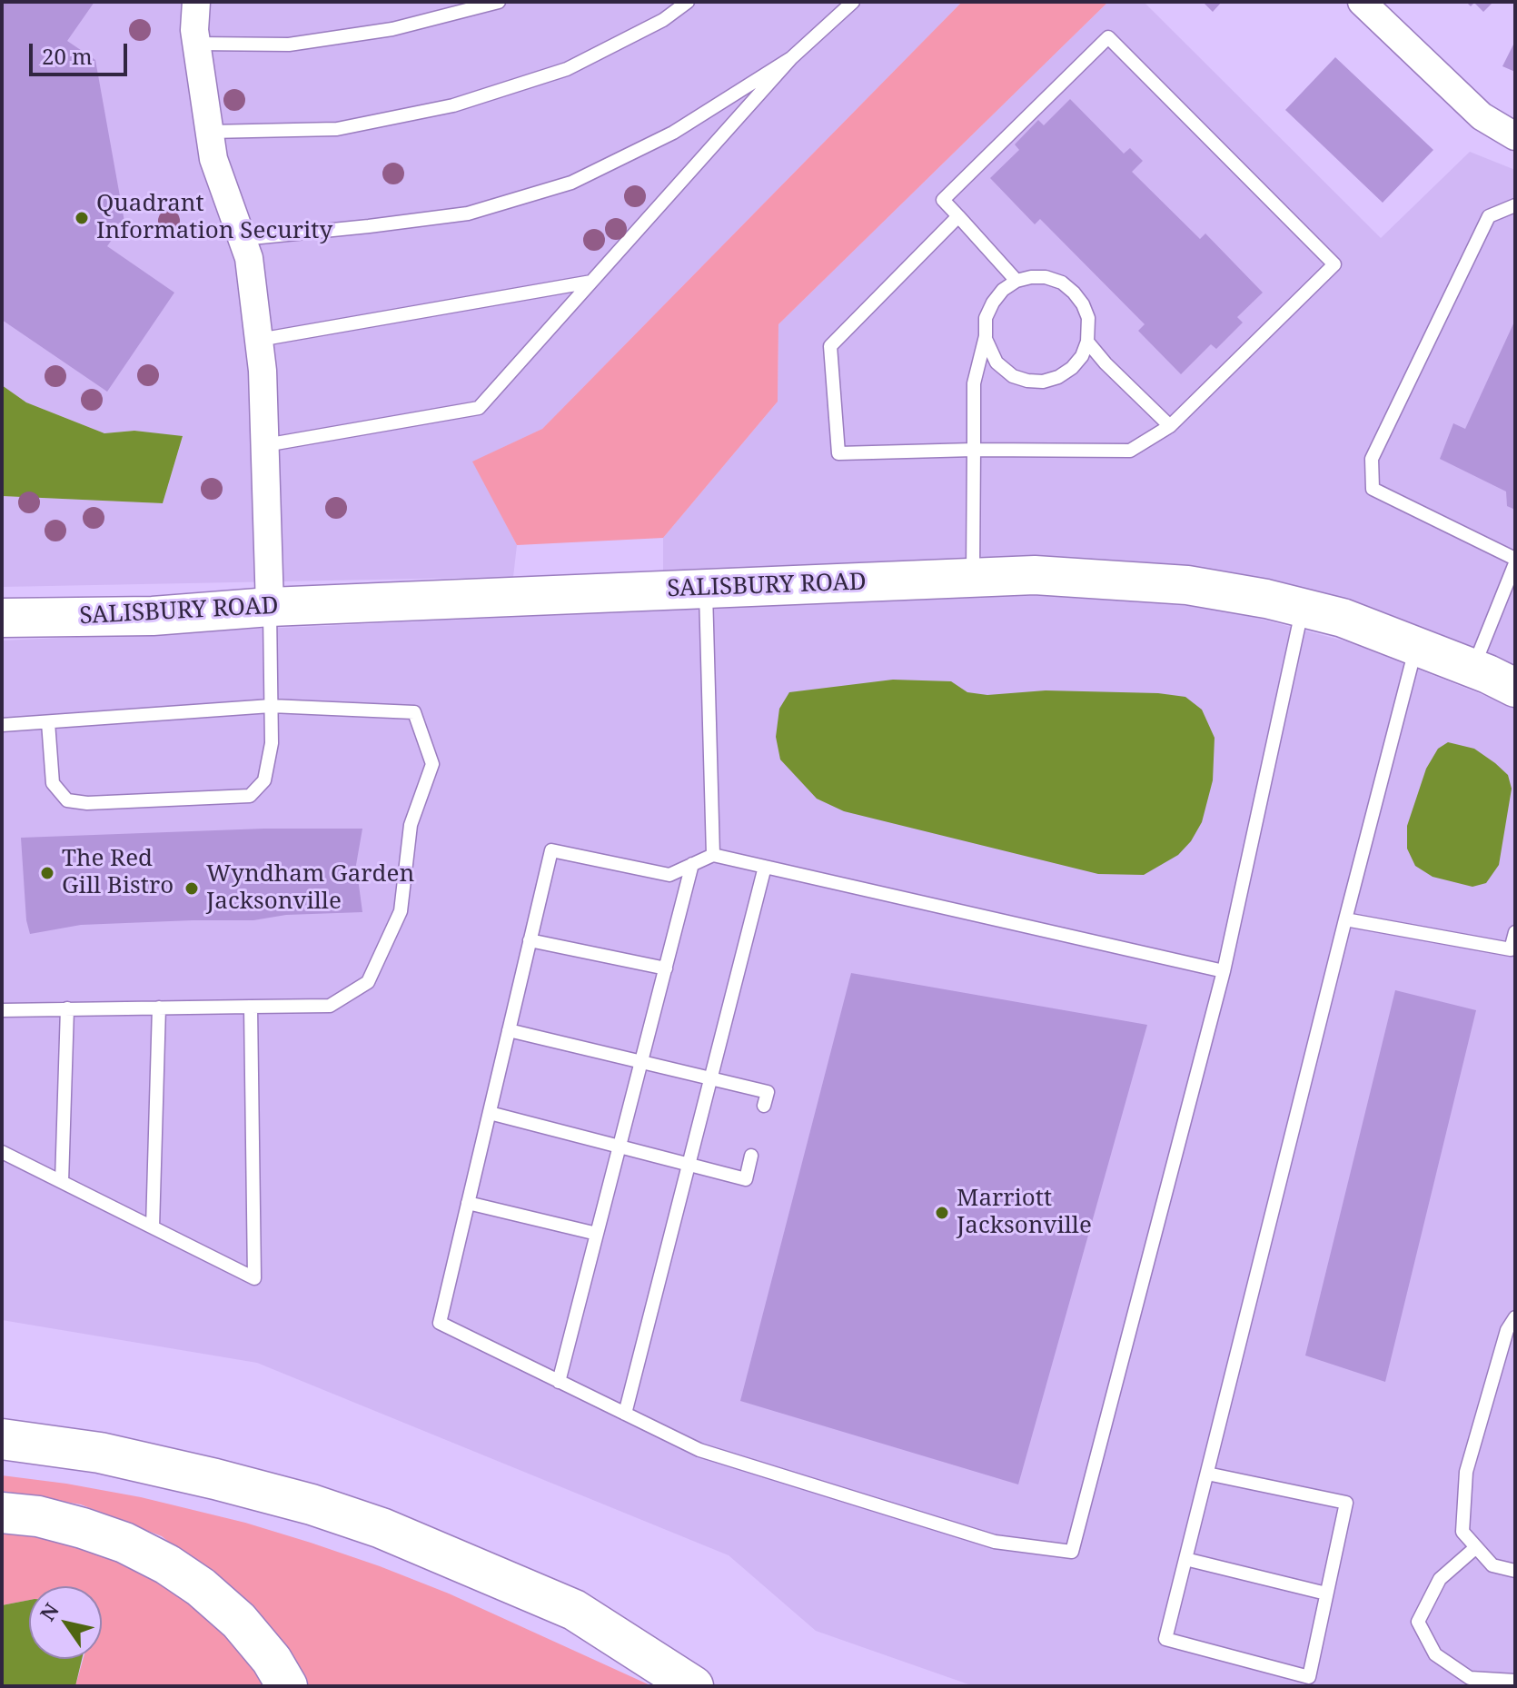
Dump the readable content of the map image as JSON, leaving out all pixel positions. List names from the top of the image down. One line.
{"streets":{"street":["SALISBURY ROAD"]},"places":["Quadrant Information Security","The Red Gill Bistro","Wyndham Garden Jacksonville","Marriott Jacksonville"],"scale_bar":"20 m","north":"top left"}
